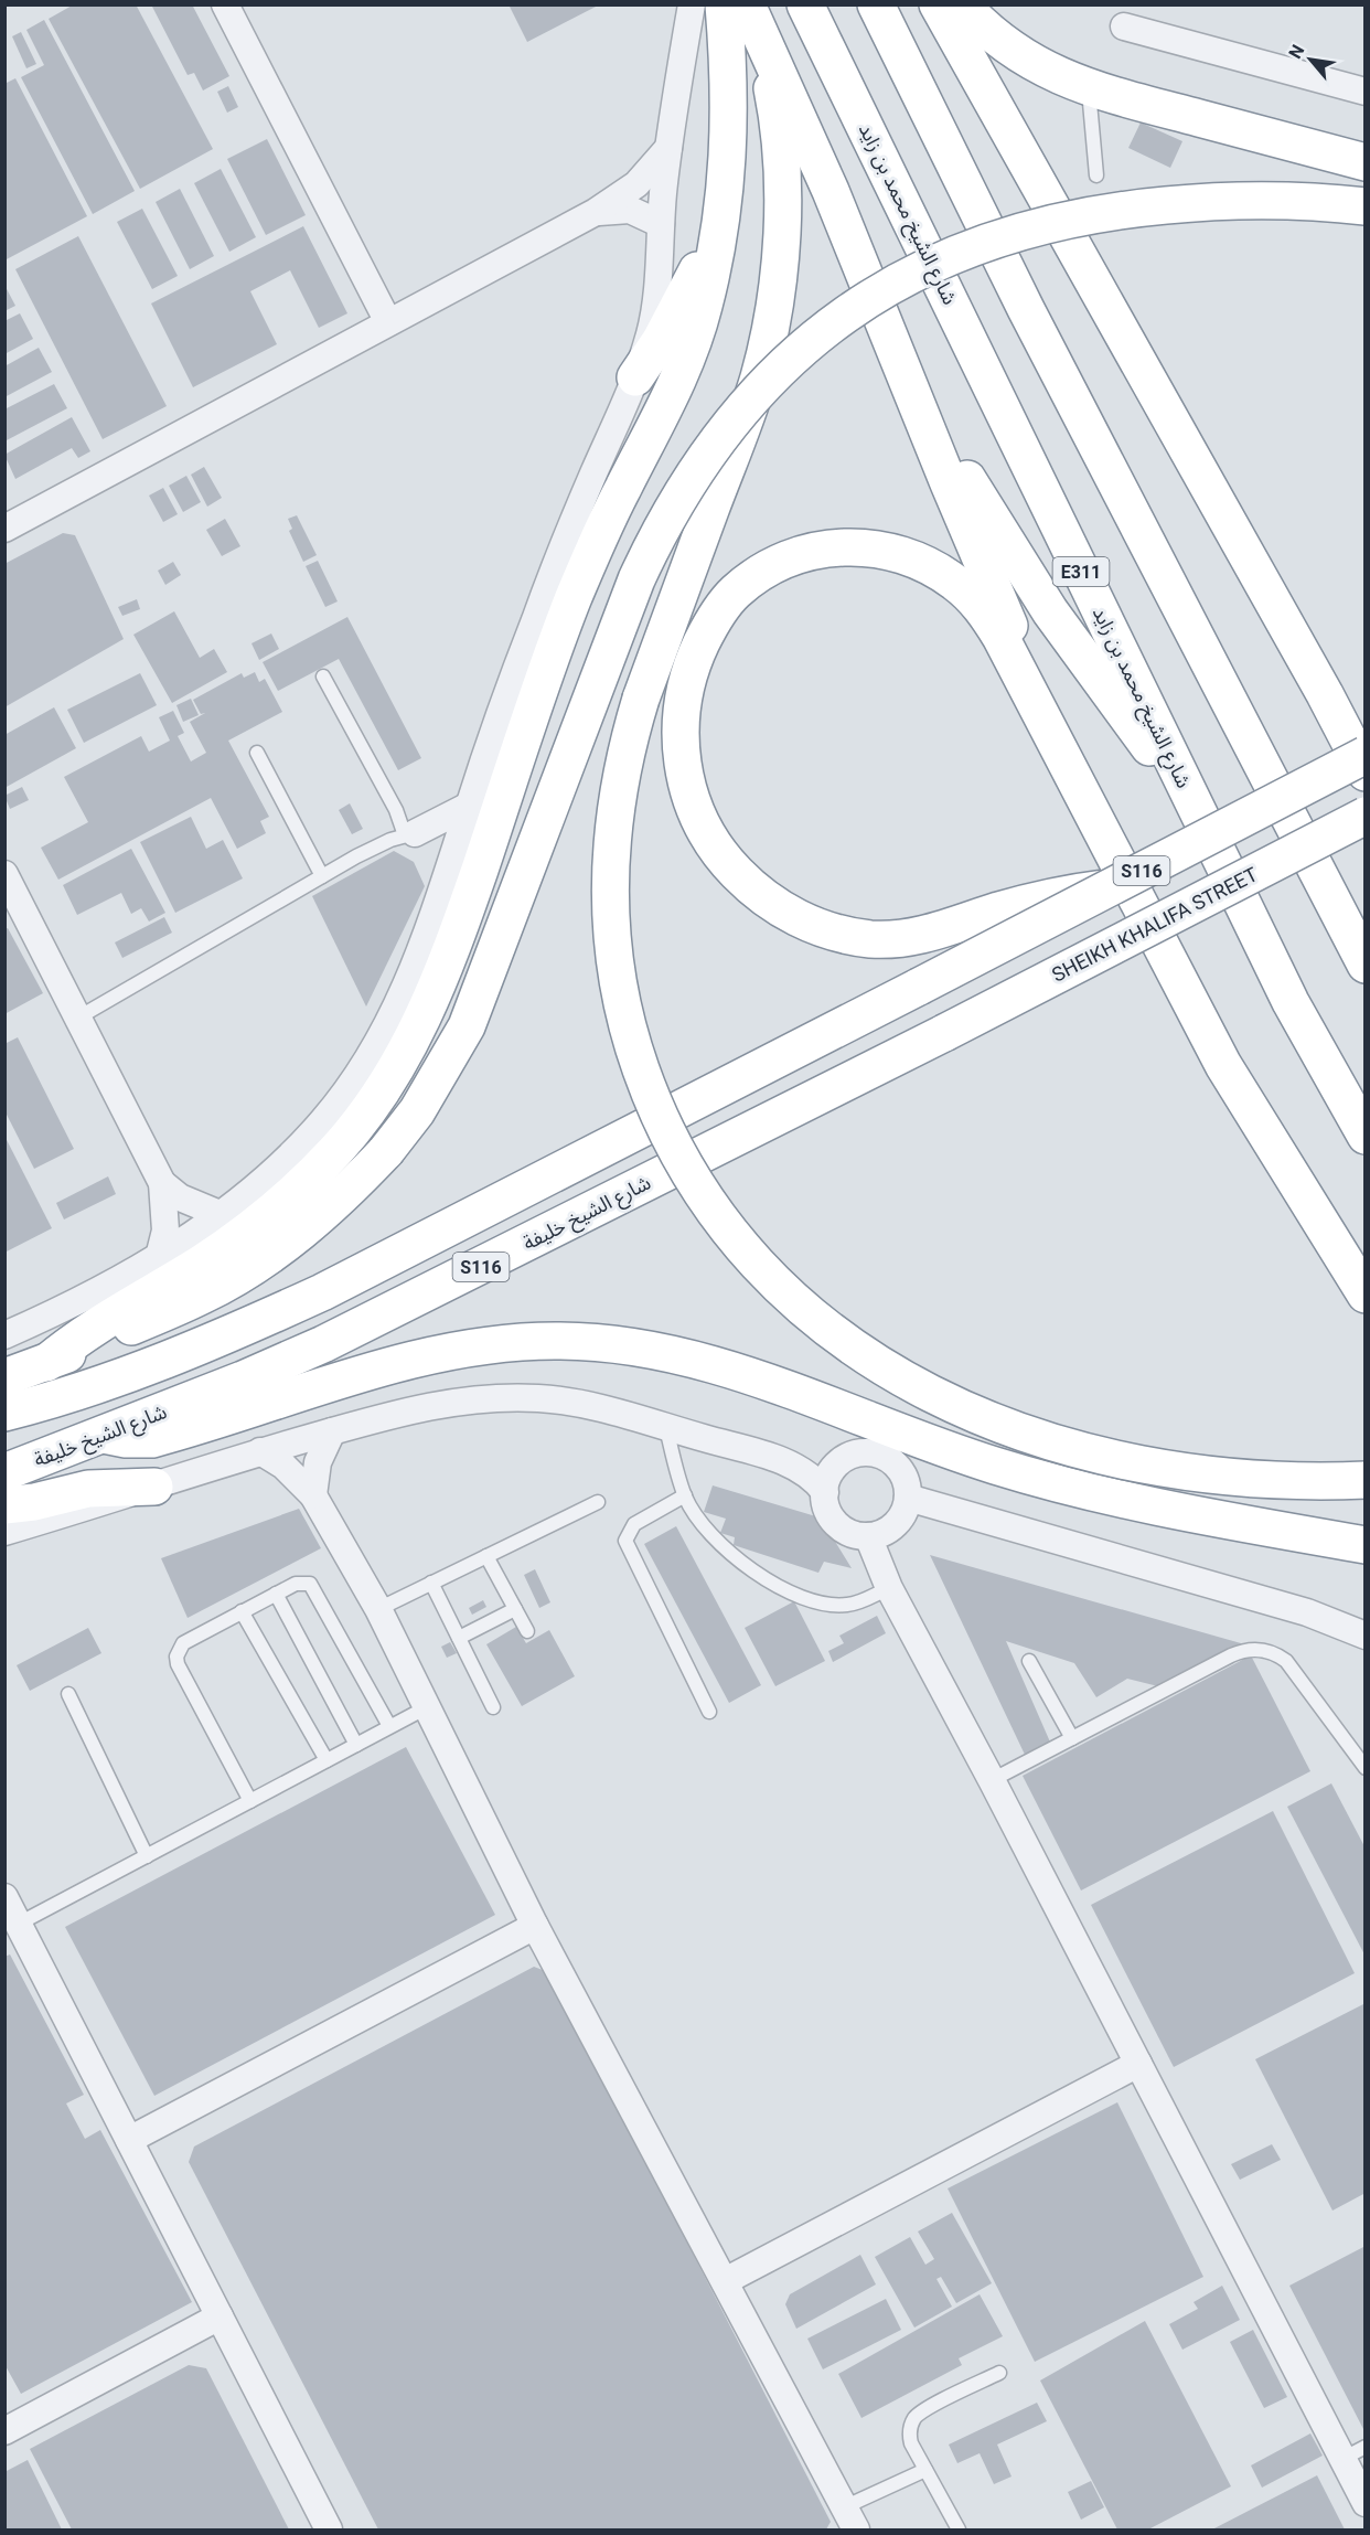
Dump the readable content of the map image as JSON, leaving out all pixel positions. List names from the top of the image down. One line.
{"streets":{"highway":["شارع الشيخ محمد بن زايد","E311","S116","SHEIKH KHALIFA STREET","شارع الشيخ خليفة"]},"crossings":[["SHEIKH KHALIFA STREET","شارع الشيخ خليفة"]],"north":"top left"}
